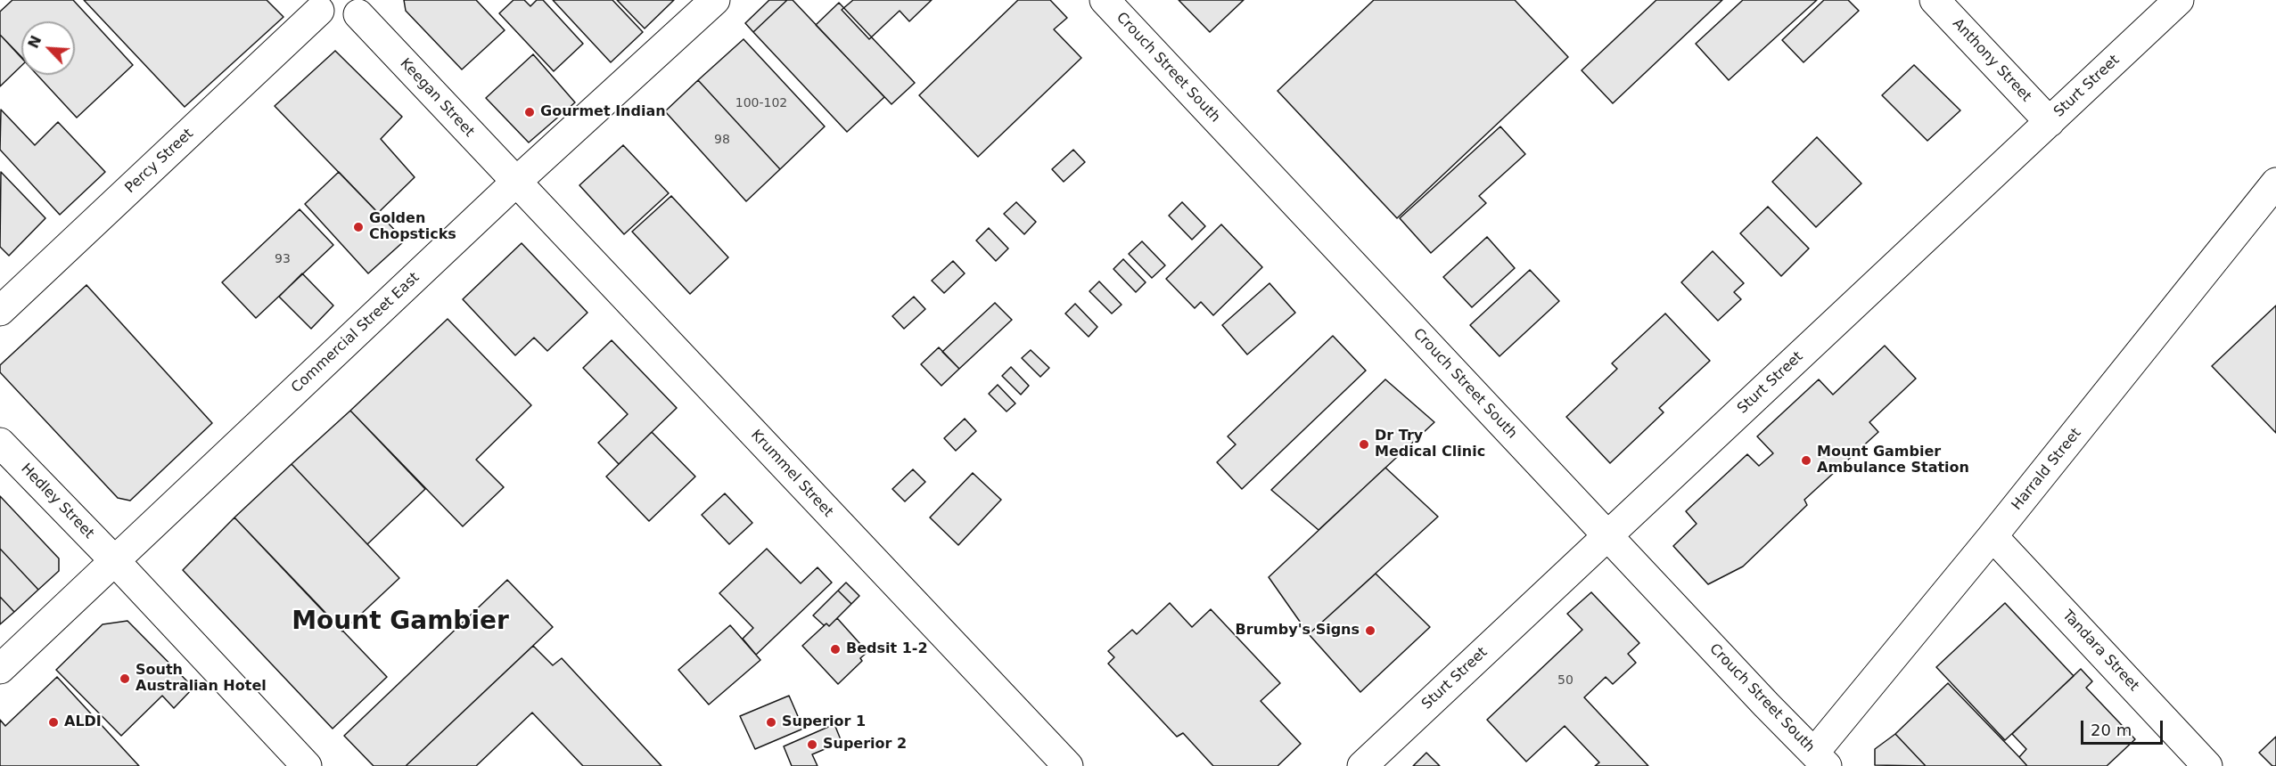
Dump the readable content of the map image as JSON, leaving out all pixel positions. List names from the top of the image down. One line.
{"streets":{"street":["Anthony Street","Crouch Street South","Sturt Street","Keegan Street","Percy Street","Commercial Street East","Harrald Street","Krummel Street","Hedley Street","Tandara Street"]},"crossings":[["Anthony Street","Sturt Street"],["Crouch Street South","Sturt Street"],["Crouch Street South","Harrald Street"],["Keegan Street","Commercial Street East"],["Keegan Street","Krummel Street"],["Commercial Street East","Krummel Street"],["Commercial Street East","Hedley Street"],["Harrald Street","Tandara Street"]],"districts":["Mount Gambier"],"places":["Gourmet Indian","Golden Chopsticks","Dr Try Medical Clinic","Mount Gambier Ambulance Station","Brumby's Signs","Bedsit 1-2","South Australian Hotel","ALDI","Superior 1","Superior 2"],"house_numbers":["100-102","98","93","50"],"scale_bar":"20 m","north":"top left"}
